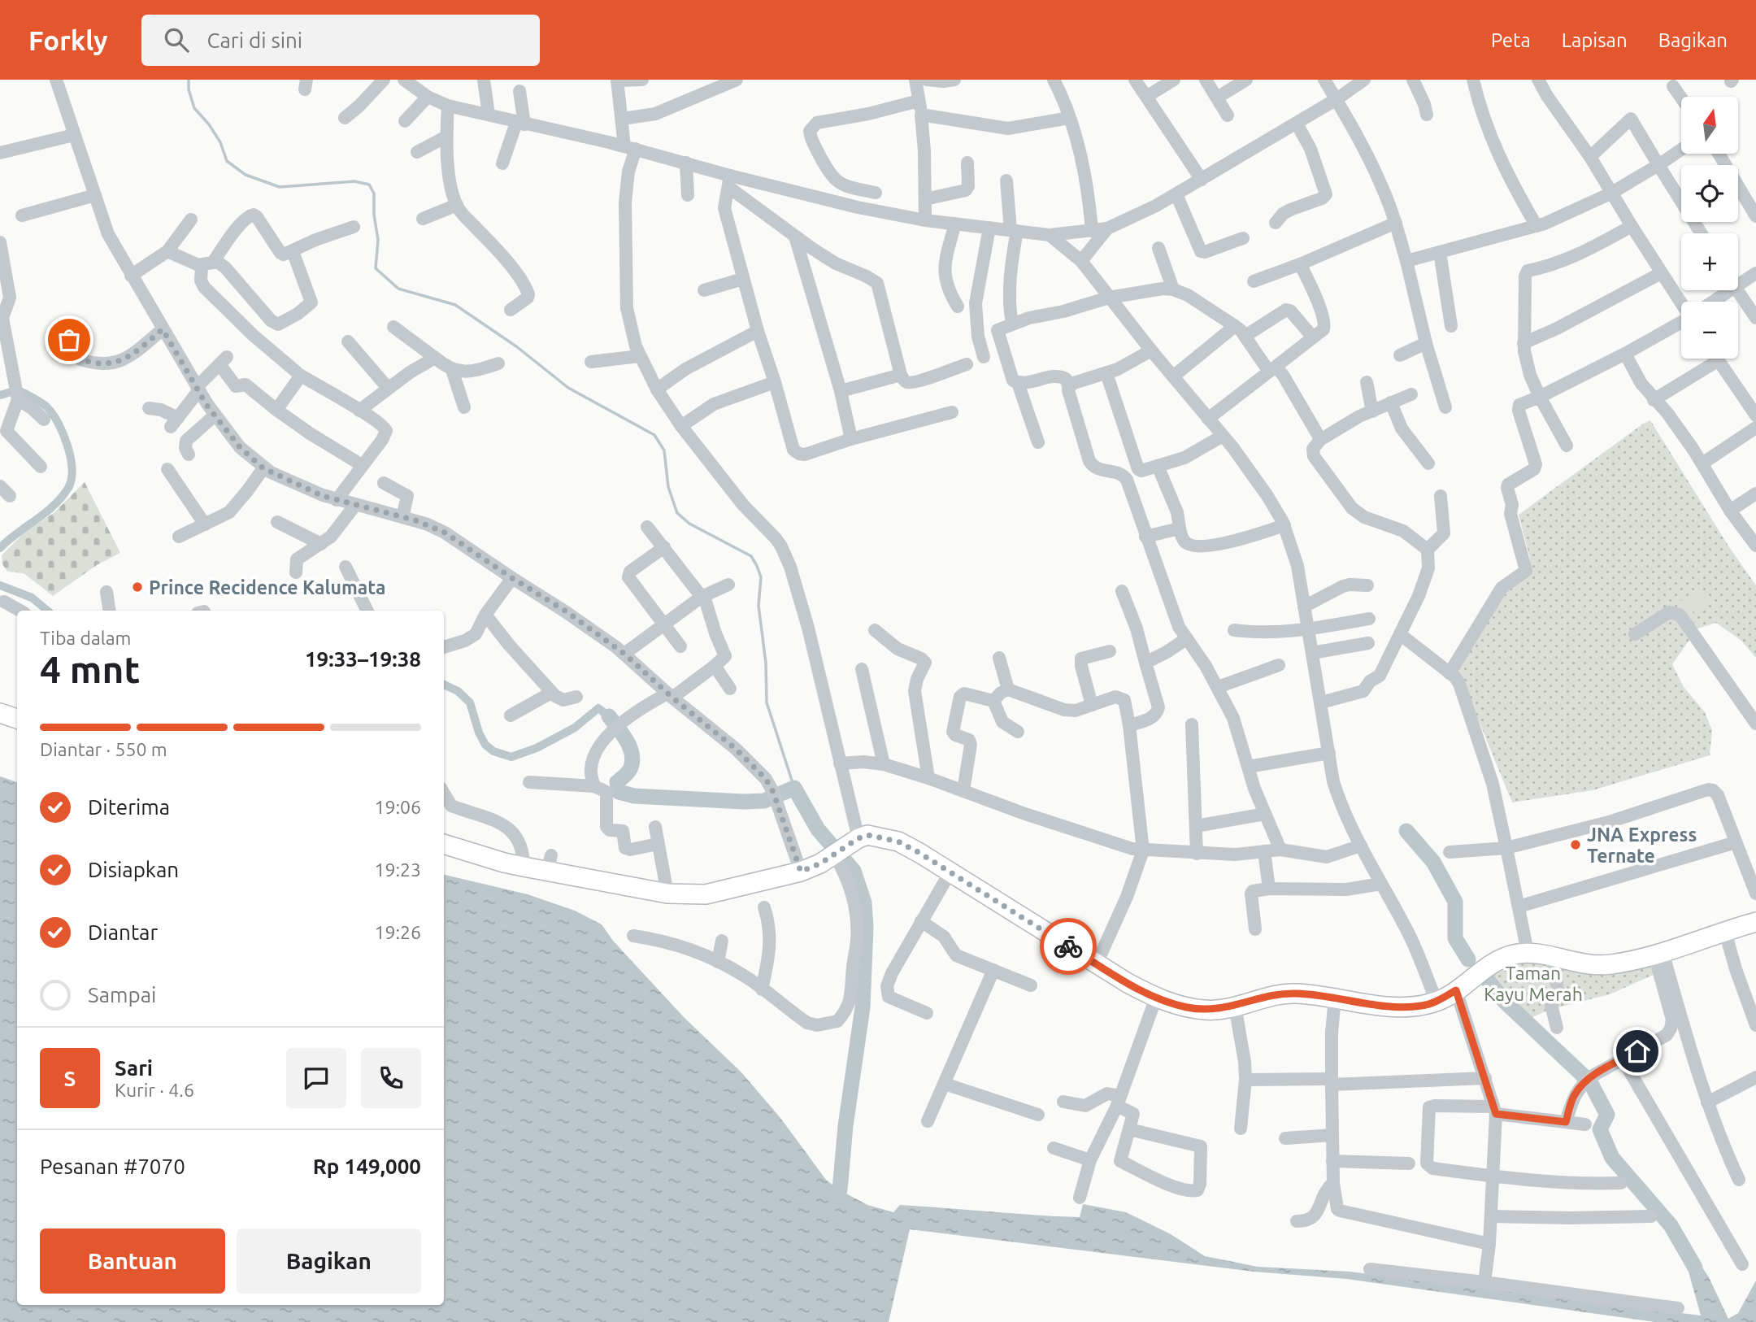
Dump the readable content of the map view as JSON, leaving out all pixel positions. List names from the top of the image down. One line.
{"parks":["Taman Kayu Merah"],"places":["Prince Recidence Kalumata","JNA Express Ternate"],"north":"top","page":{"header":"Forkly","search":"Cari di sini","nav":["Peta","Lapisan","Bagikan"],"map_buttons":["+","−"],"heading":["4 mnt","Tiba dalam","19:33–19:38"],"panel":["Sari","Kurir · 4.6","Pesanan #7070","Rp 149,000"],"bar":"Diantar · 550 m","list":[["Diterima","19:06"],["Disiapkan","19:23"],["Diantar","19:26"],"Sampai"],"round":"S","buttons":["Bantuan","Bagikan"]}}
